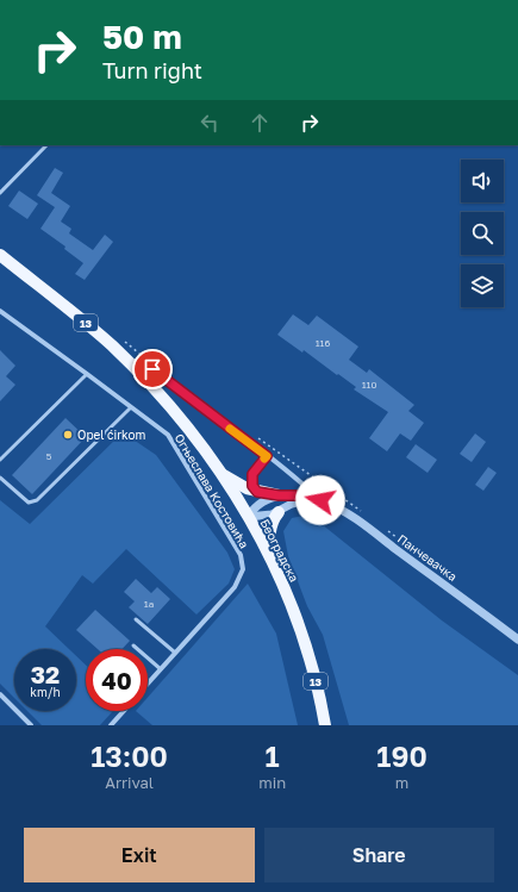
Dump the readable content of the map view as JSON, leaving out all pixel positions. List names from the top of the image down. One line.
{"streets":{"main road":["13","Београдска"],"street":["Огњеслава Костовића","Панчевачка"]},"places":["Opel ćirkom"],"house_numbers":["116","110","5","1a"],"page":{"turn":["50 m","Turn right"],"speed":"32 km/h","limit":"40","eta":["13:00","Arrival","1","min","190","m"],"buttons":["Exit","Share"]}}
